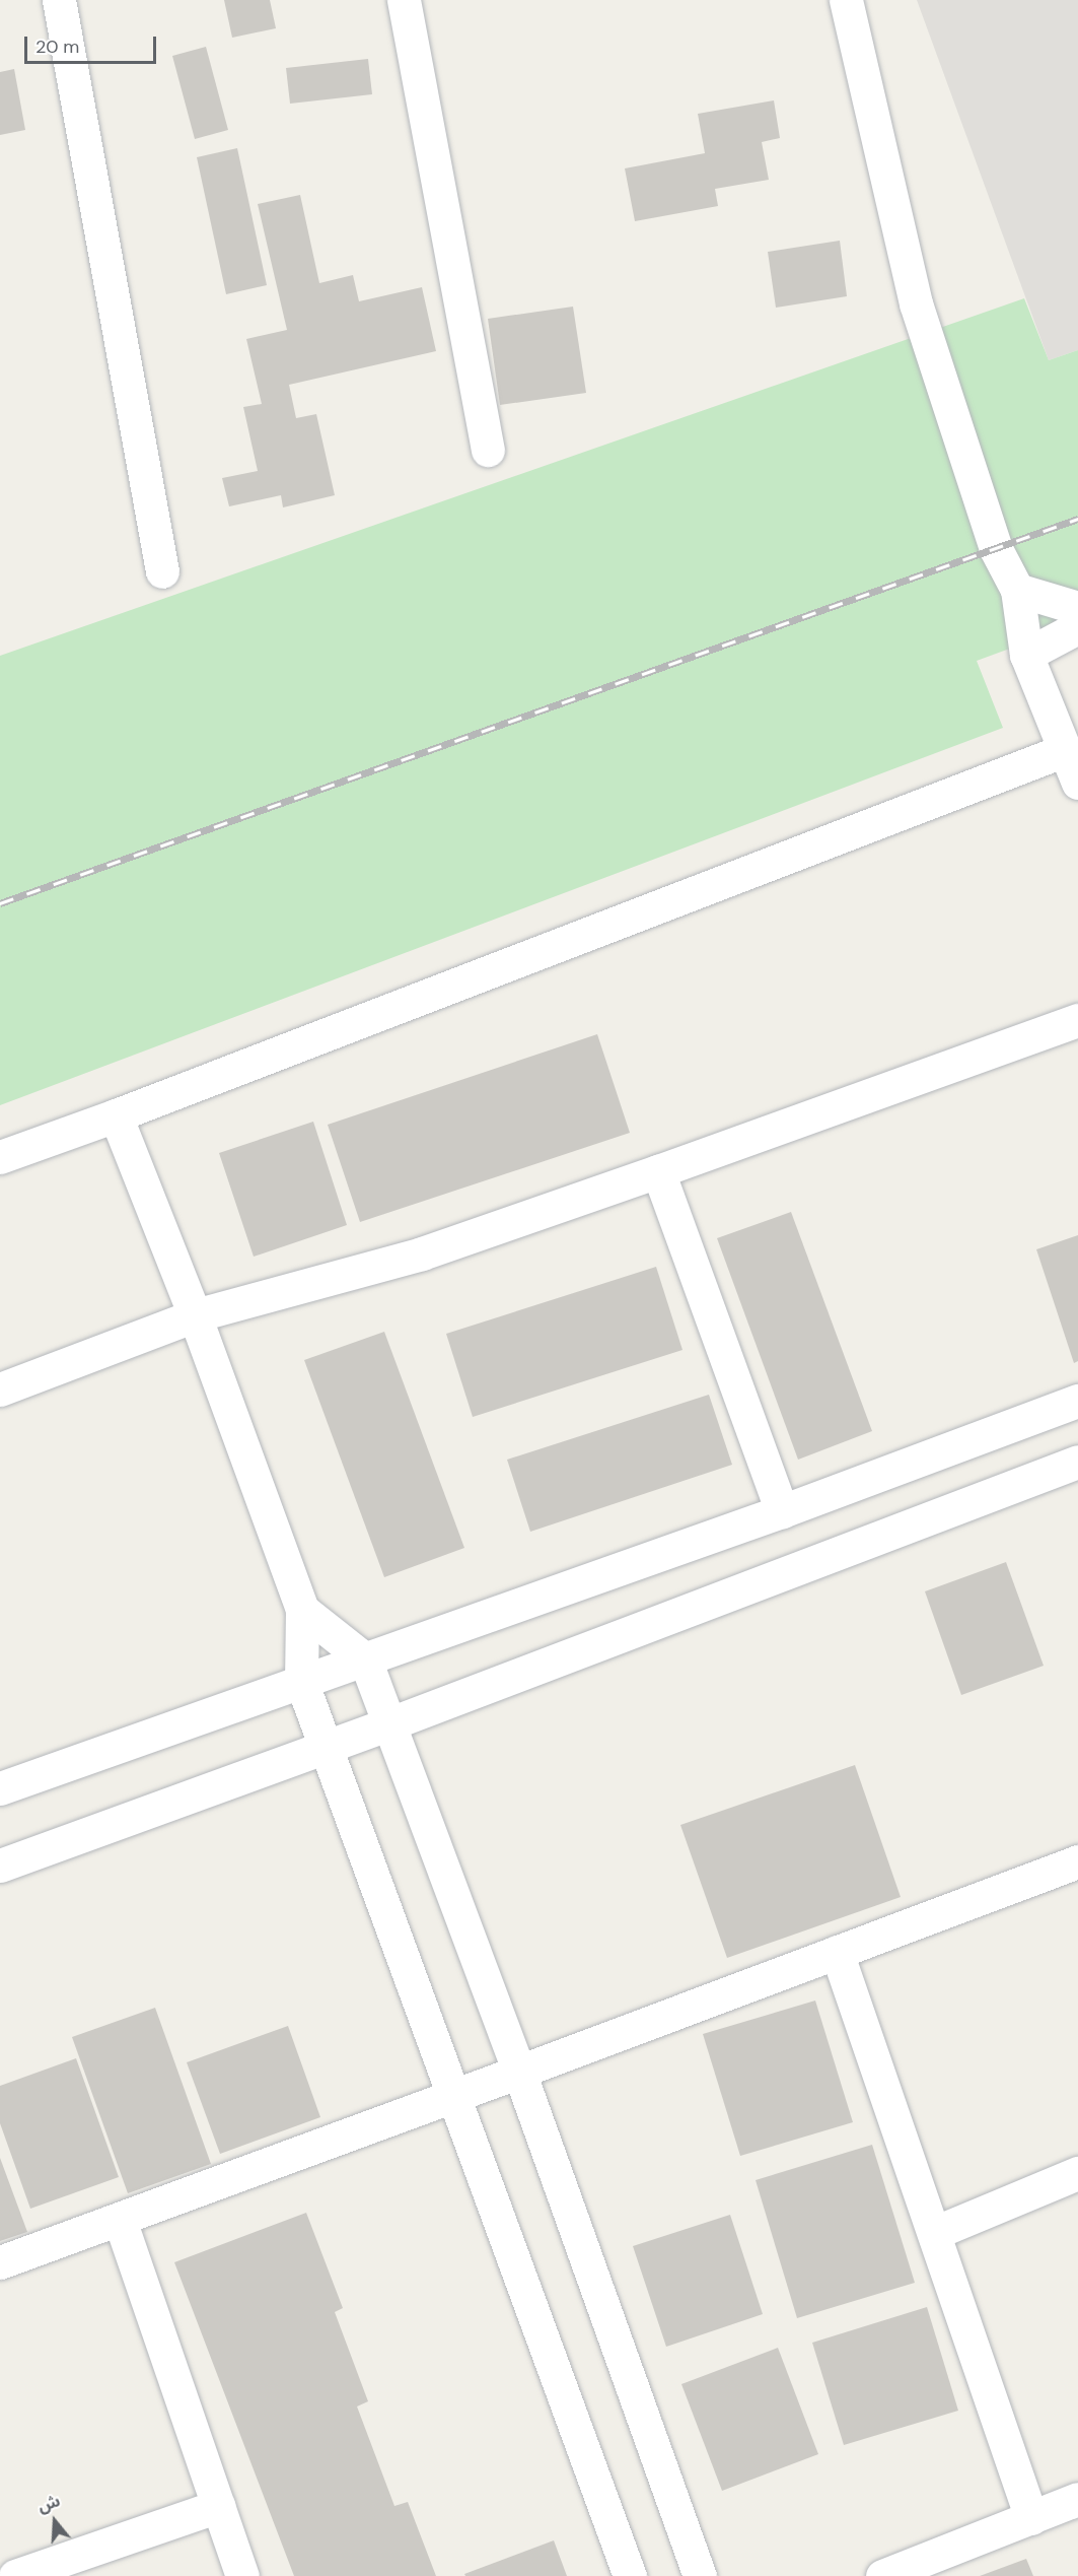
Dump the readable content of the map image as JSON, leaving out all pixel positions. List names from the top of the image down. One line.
{"scale_bar":"20 m","north":"top"}
